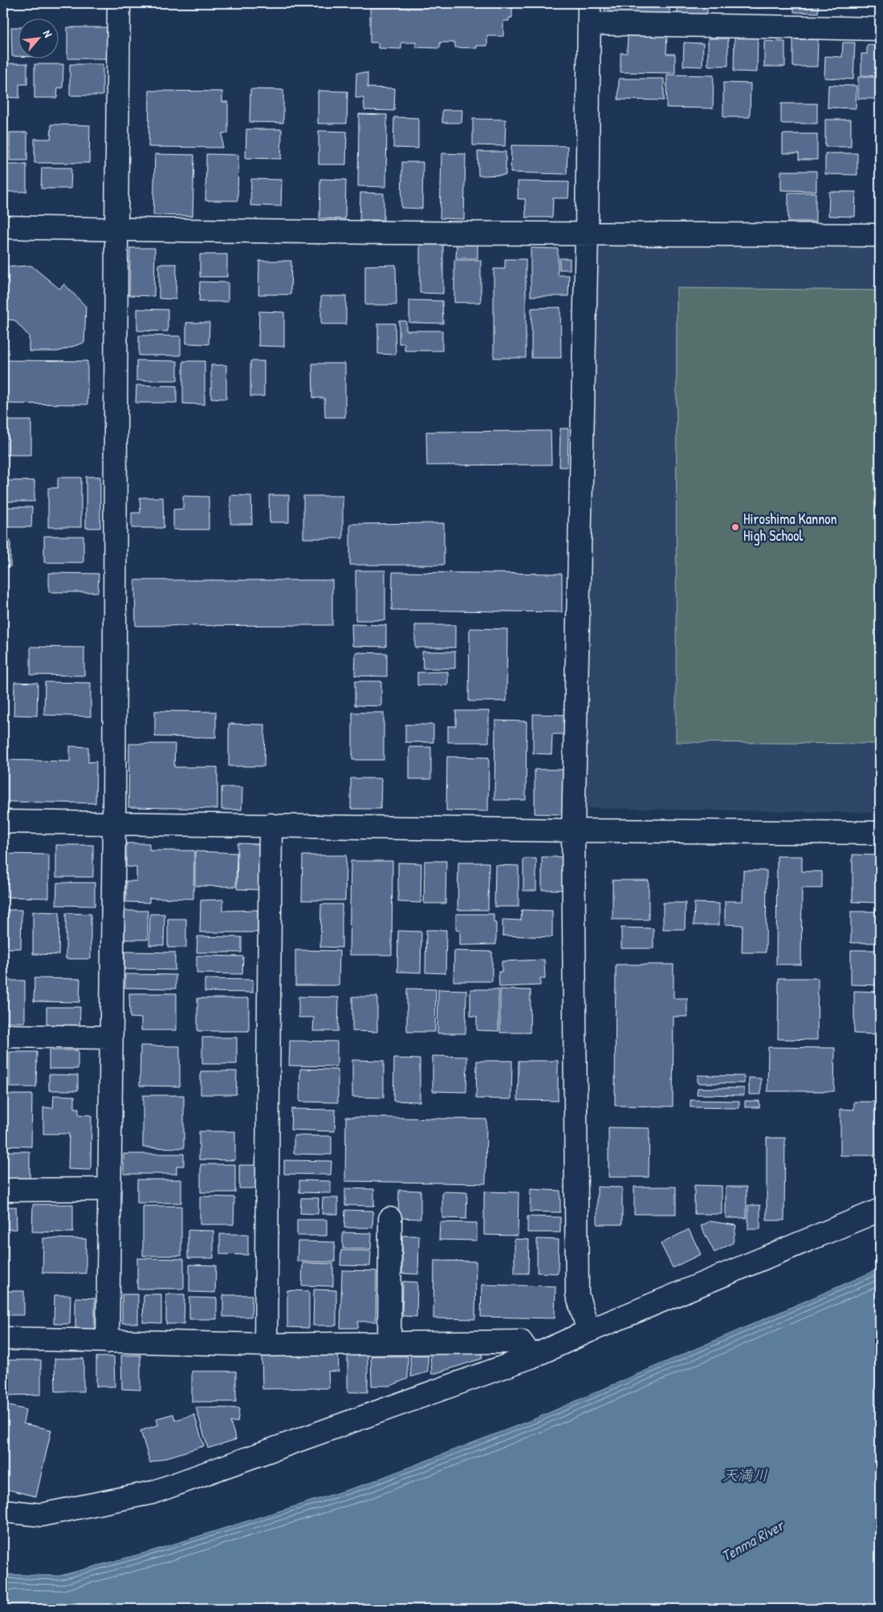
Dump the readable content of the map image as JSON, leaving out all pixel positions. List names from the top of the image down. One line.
{"water":["天満川","Tenma River"],"places":["Hiroshima Kannon High School"],"north":"top right"}
